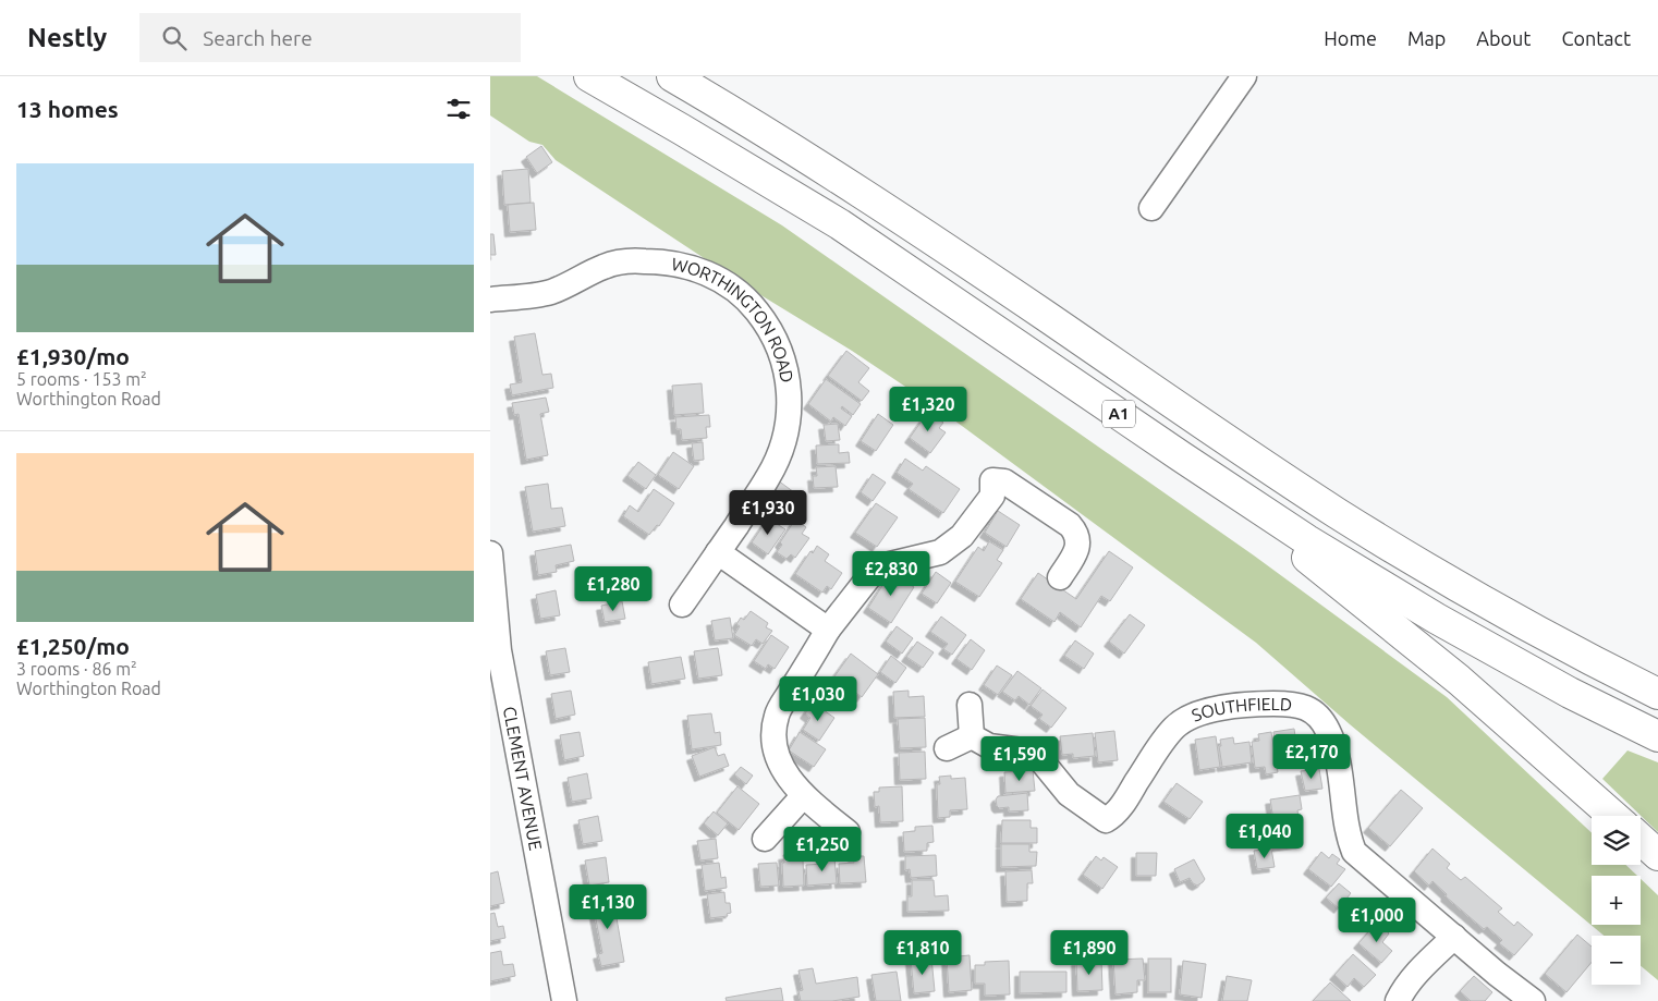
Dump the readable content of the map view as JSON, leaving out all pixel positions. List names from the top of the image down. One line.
{"streets":{"highway":["A1"],"street":["WORTHINGTON ROAD","SOUTHFIELD","CLEMENT AVENUE"]},"page":{"header":"Nestly","search":"Search here","nav":["Home","Map","About","Contact"],"heading":"13 homes","list":[{"name":"£1,930/mo","note":"5 rooms · 153 m² · Worthington Road"},{"name":"£1,250/mo","note":"3 rooms · 86 m² · Worthington Road"}],"price":["£1,320","£1,930","£2,830","£1,280","£1,030","£2,170","£1,590","£1,040","£1,250","£1,130","£1,000","£1,810","£1,890"],"map_buttons":["+","−"]}}
